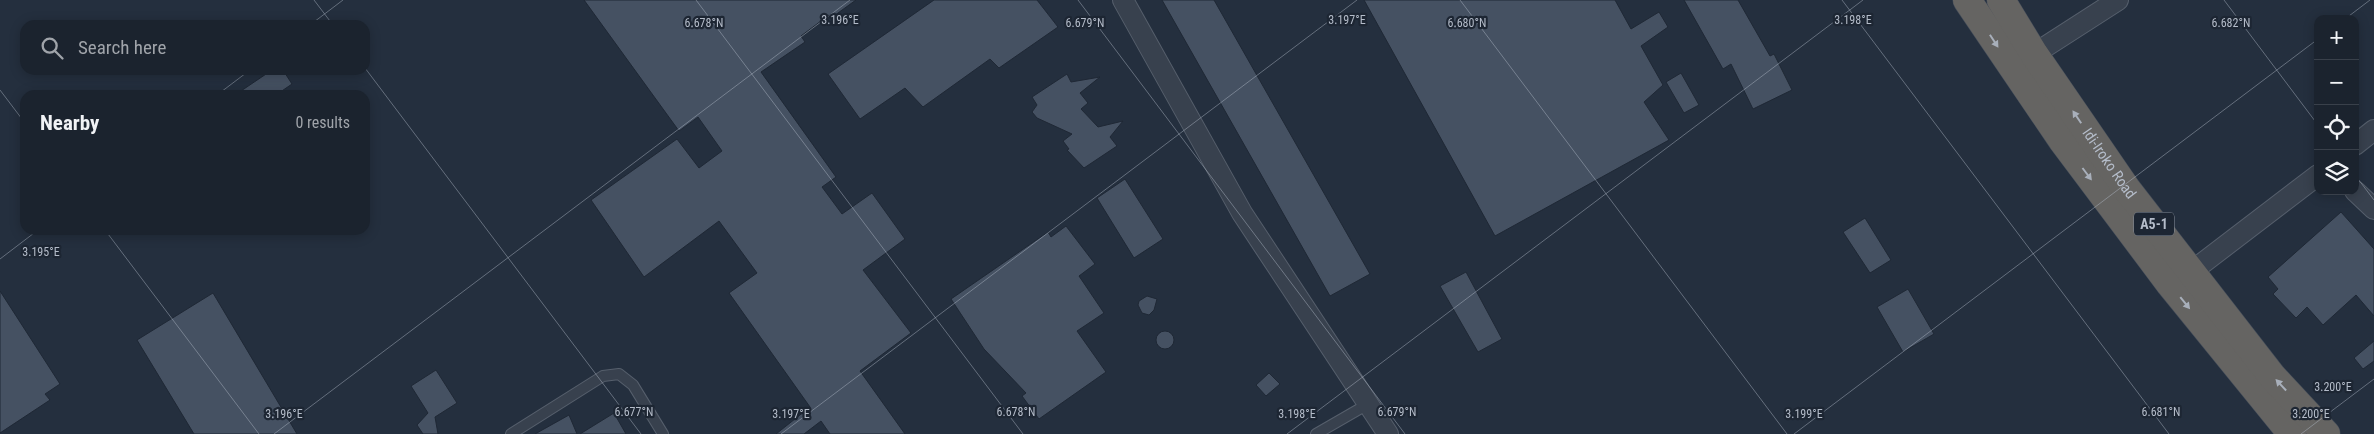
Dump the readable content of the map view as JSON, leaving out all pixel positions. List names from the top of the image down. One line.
{"streets":{"highway":["Idi-Iroko Road","A5-1"]},"page":{"map_buttons":["+","−"],"search":"Search here","heading":["Nearby","0 results"]},"coordinates":["3.196°E","3.197°E","3.198°E","6.678°N","6.679°N","6.680°N","6.682°N","3.195°E","3.200°E","6.677°N","6.681°N","3.199°E"]}
